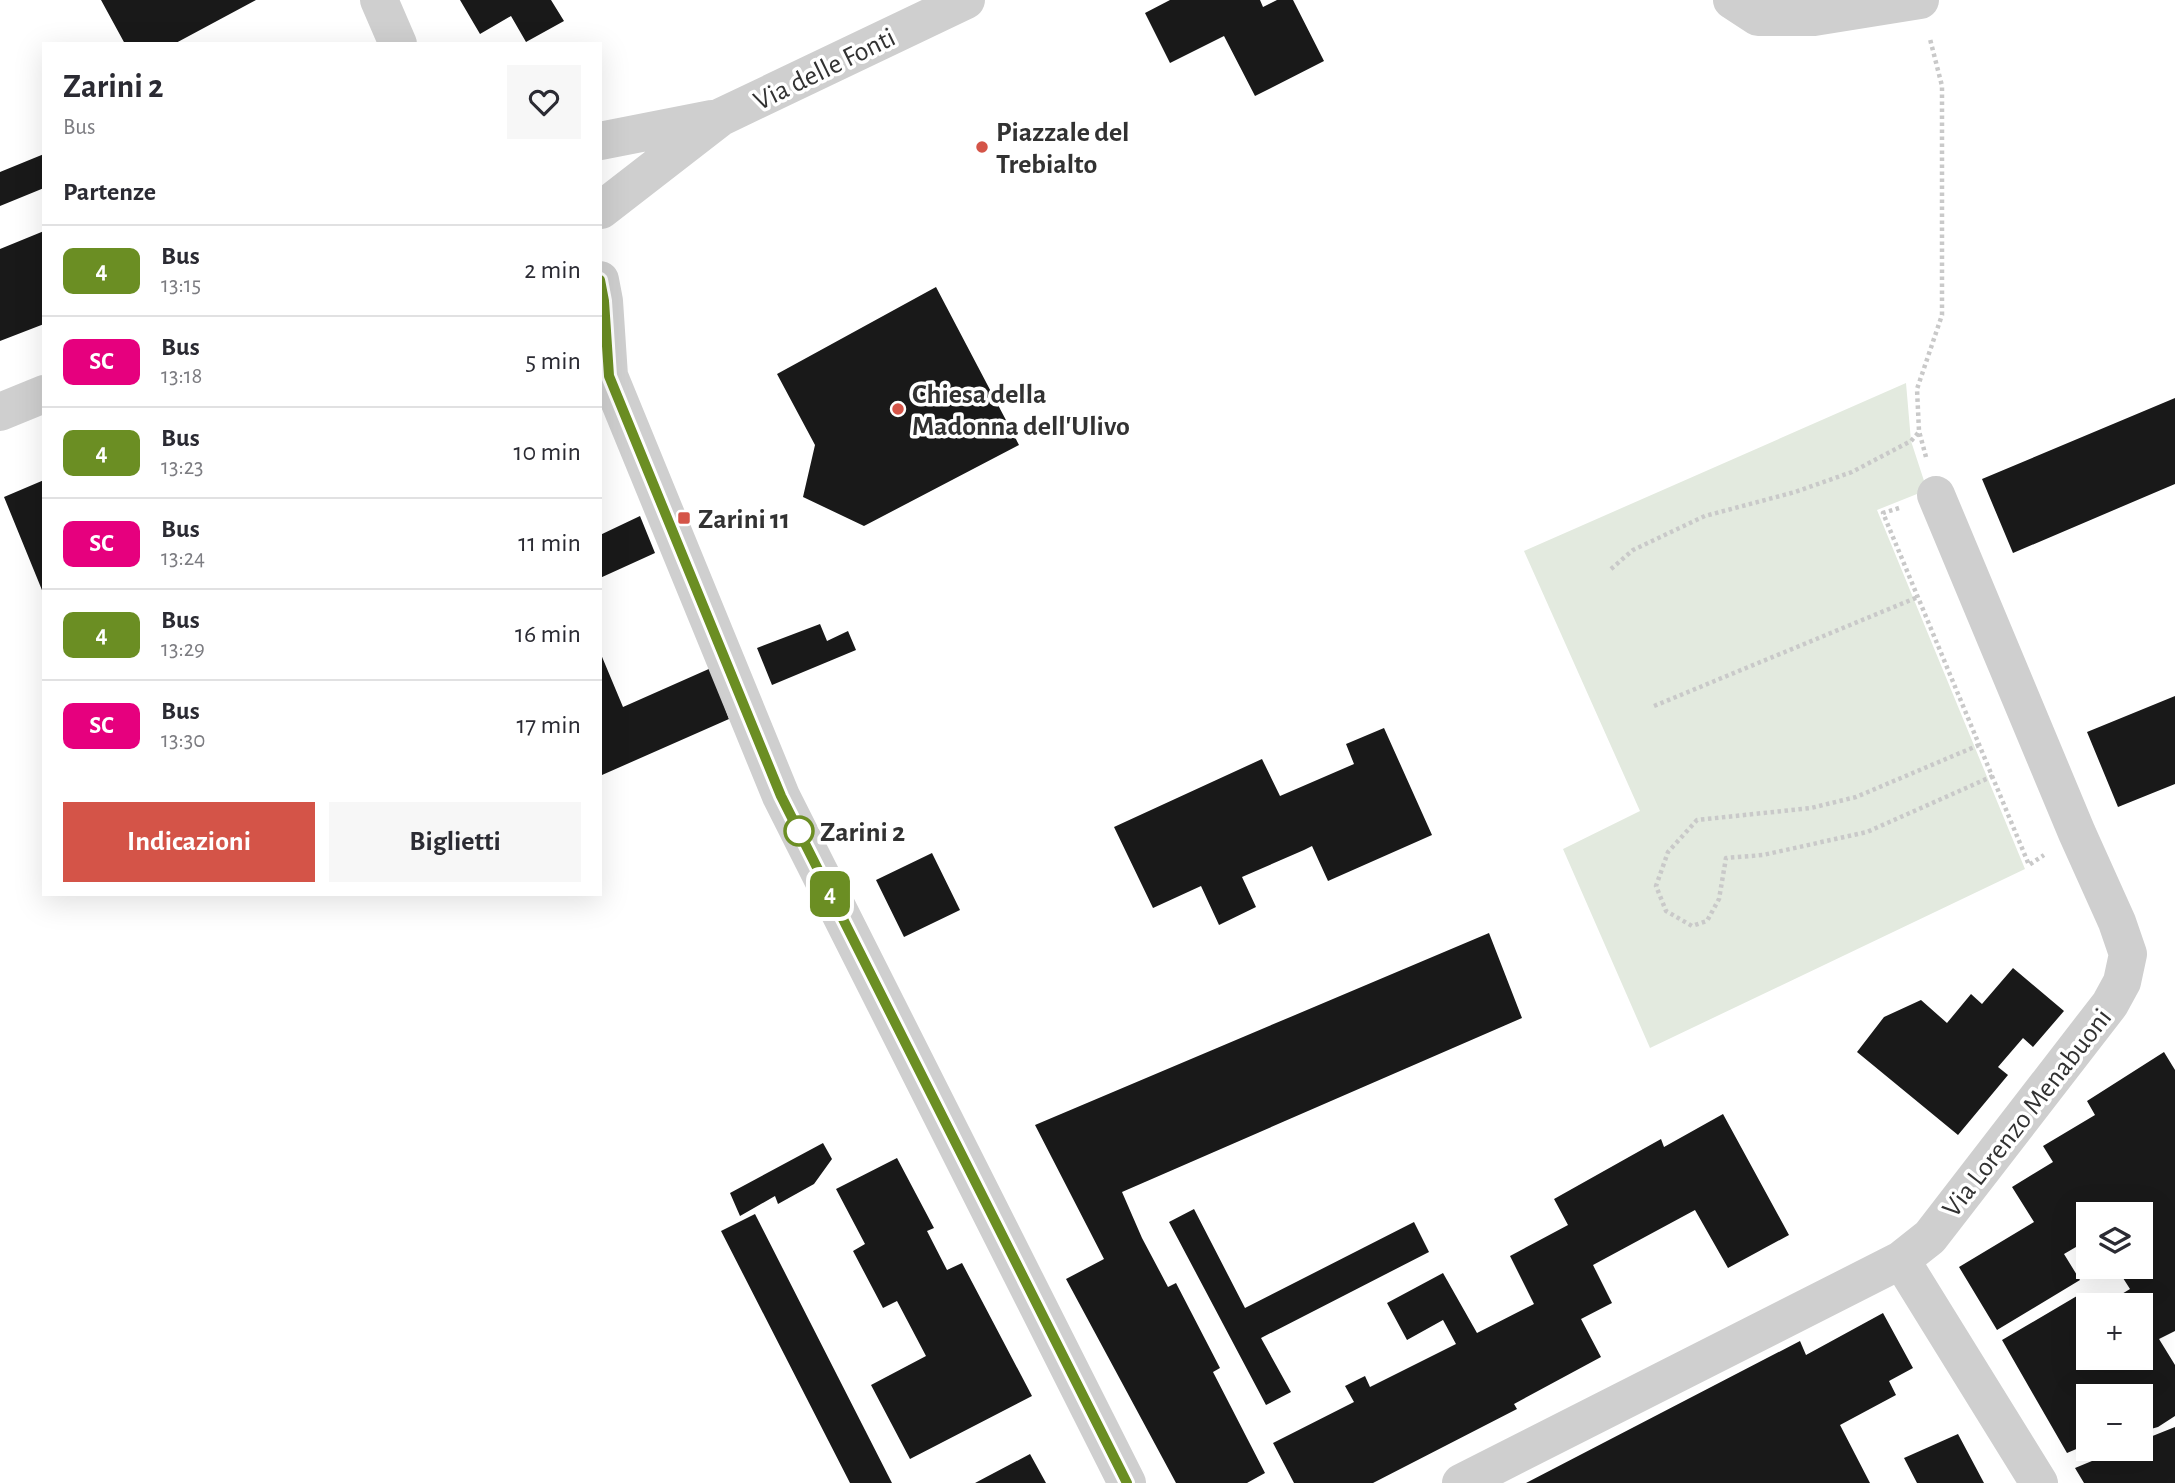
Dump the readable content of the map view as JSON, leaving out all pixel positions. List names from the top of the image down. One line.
{"streets":{"street":["Via delle Fonti","Via Lorenzo Menabuoni"]},"places":{"other":["Piazzale del Trebialto","Chiesa della Madonna dell'Ulivo","Zarini 2"],"transit":["Zarini 11"]},"lines":["bus line 4"],"page":{"on_map":"4","heading":[["Zarini 2","Bus"],"Partenze"],"list":[{"mark":"4","name":"Bus","note":"13:15","value":"2 min"},{"mark":"SC","name":"Bus","note":"13:18","value":"5 min"},{"mark":"4","name":"Bus","note":"13:23","value":"10 min"},{"mark":"SC","name":"Bus","note":"13:24","value":"11 min"},{"mark":"4","name":"Bus","note":"13:29","value":"16 min"},{"mark":"SC","name":"Bus","note":"13:30","value":"17 min"}],"buttons":["Indicazioni","Biglietti"],"map_buttons":["+","−"]}}
